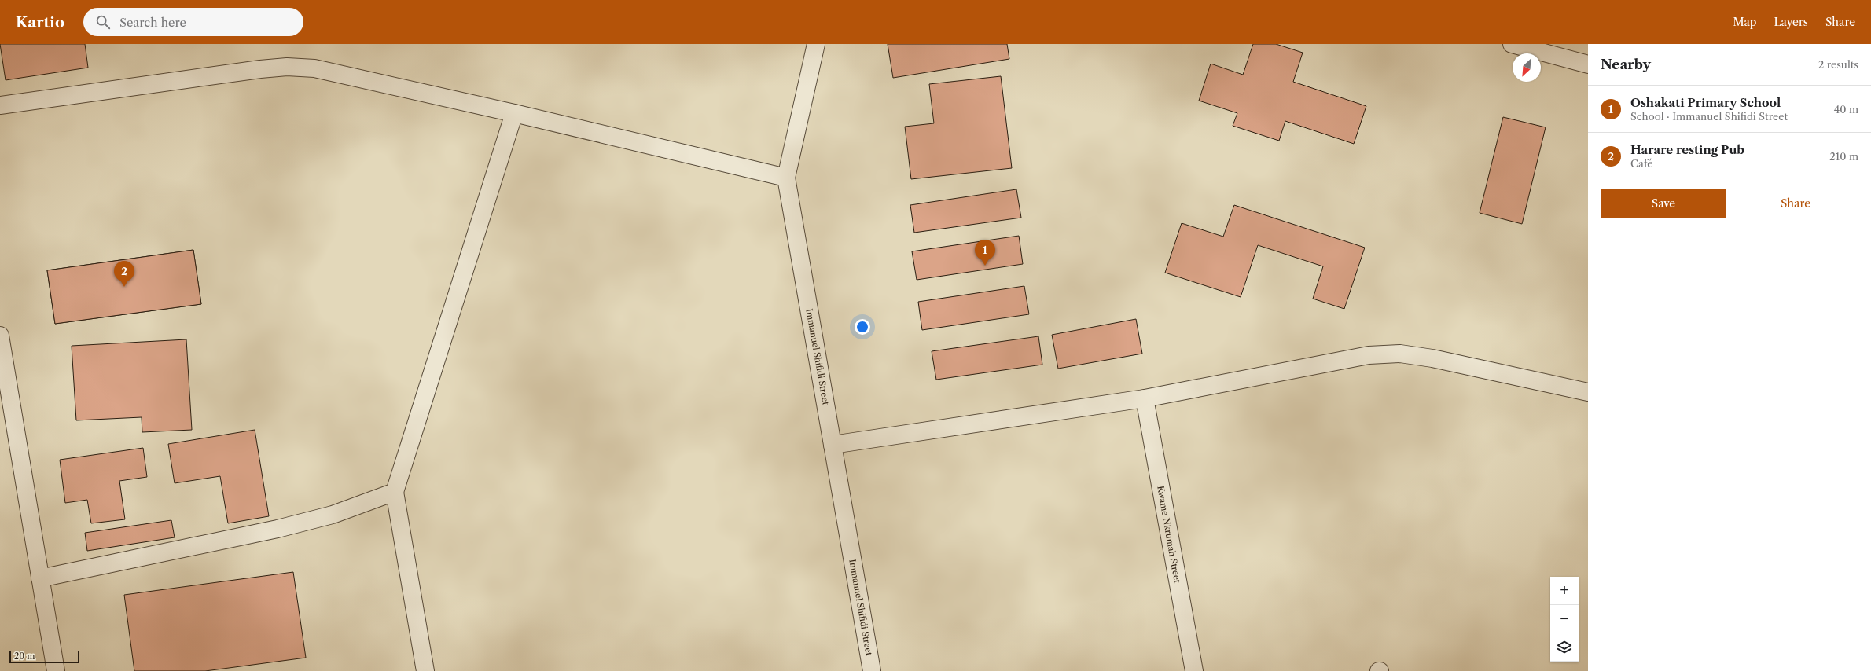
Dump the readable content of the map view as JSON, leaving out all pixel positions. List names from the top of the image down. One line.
{"streets":{"street":["Immanuel Shifidi Street","Kwame Nkrumah Street"]},"scale_bar":"20 m","north":"bottom left","page":{"header":"Kartio","search":"Search here","nav":["Map","Layers","Share"],"heading":["Nearby","2 results"],"list":[{"mark":"1","name":"Oshakati Primary School","note":"School · Immanuel Shifidi Street","value":"40 m"},{"mark":"2","name":"Harare resting Pub","note":"Café","value":"210 m"}],"buttons":["Save","Share"],"pins":["1","2"],"map_buttons":["+","−"],"scale":"20 m"}}
